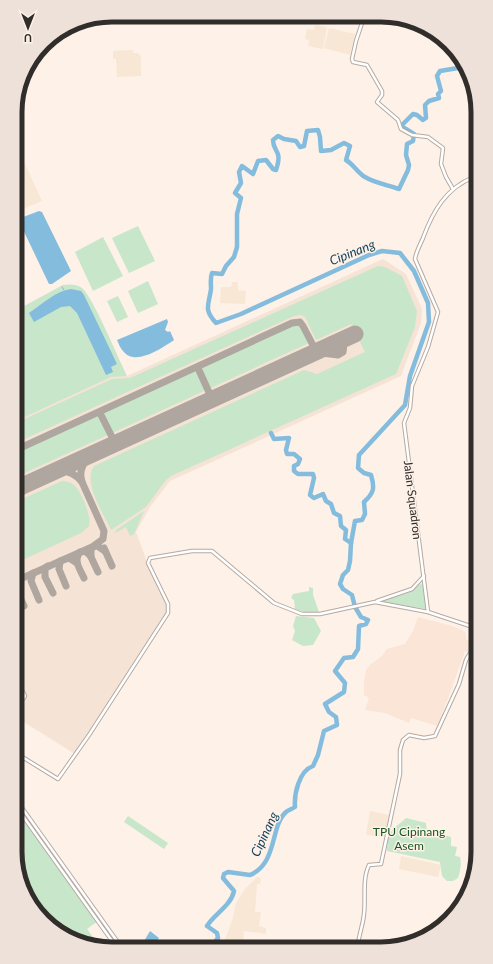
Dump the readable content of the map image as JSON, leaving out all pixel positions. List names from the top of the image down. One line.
{"streets":{"street":["Jalan Squadron"]},"water":["Cipinang"],"parks":["TPU Cipinang Asem"],"north":"bottom"}
